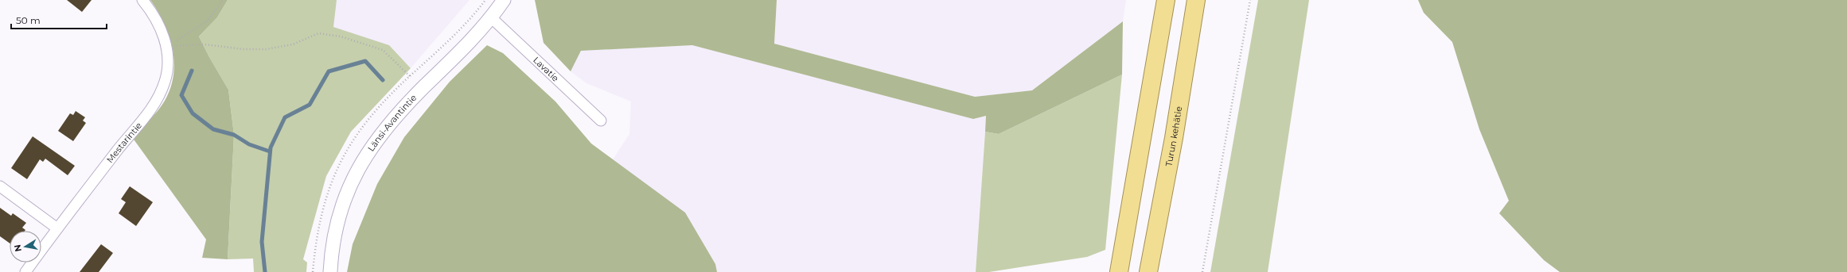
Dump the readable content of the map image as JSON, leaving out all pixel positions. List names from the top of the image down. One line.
{"streets":{"highway":["Turun kehätie"],"street":["Lavatie","Länsi-Avantintie","Mestarintie"]},"crossings":[["Lavatie","Länsi-Avantintie"]],"scale_bar":"50 m","north":"left"}
